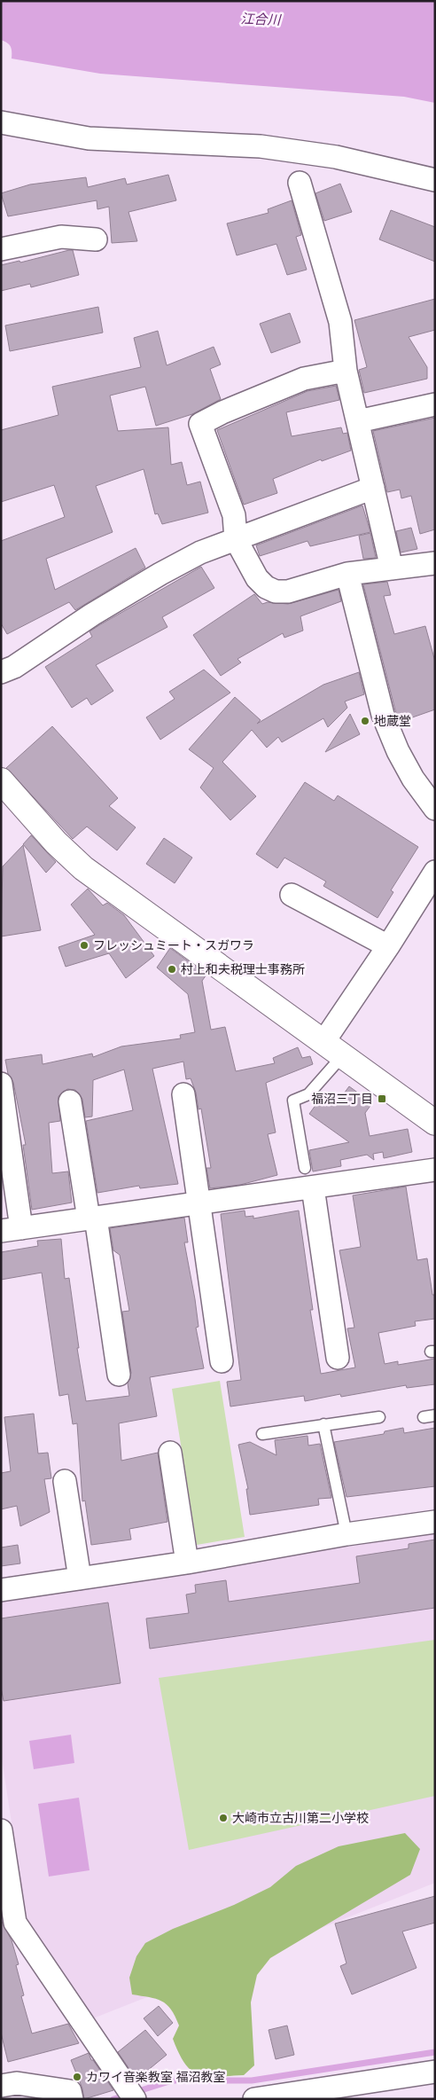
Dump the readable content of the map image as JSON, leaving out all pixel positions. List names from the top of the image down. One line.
{"water":["江合川"],"places":{"other":["地蔵堂","フレッシュミート・スガワラ","村上和夫税理士事務所","大崎市立古川第二小学校","カワイ音楽教室 福沼教室"],"transit":["福沼三丁目"]}}
